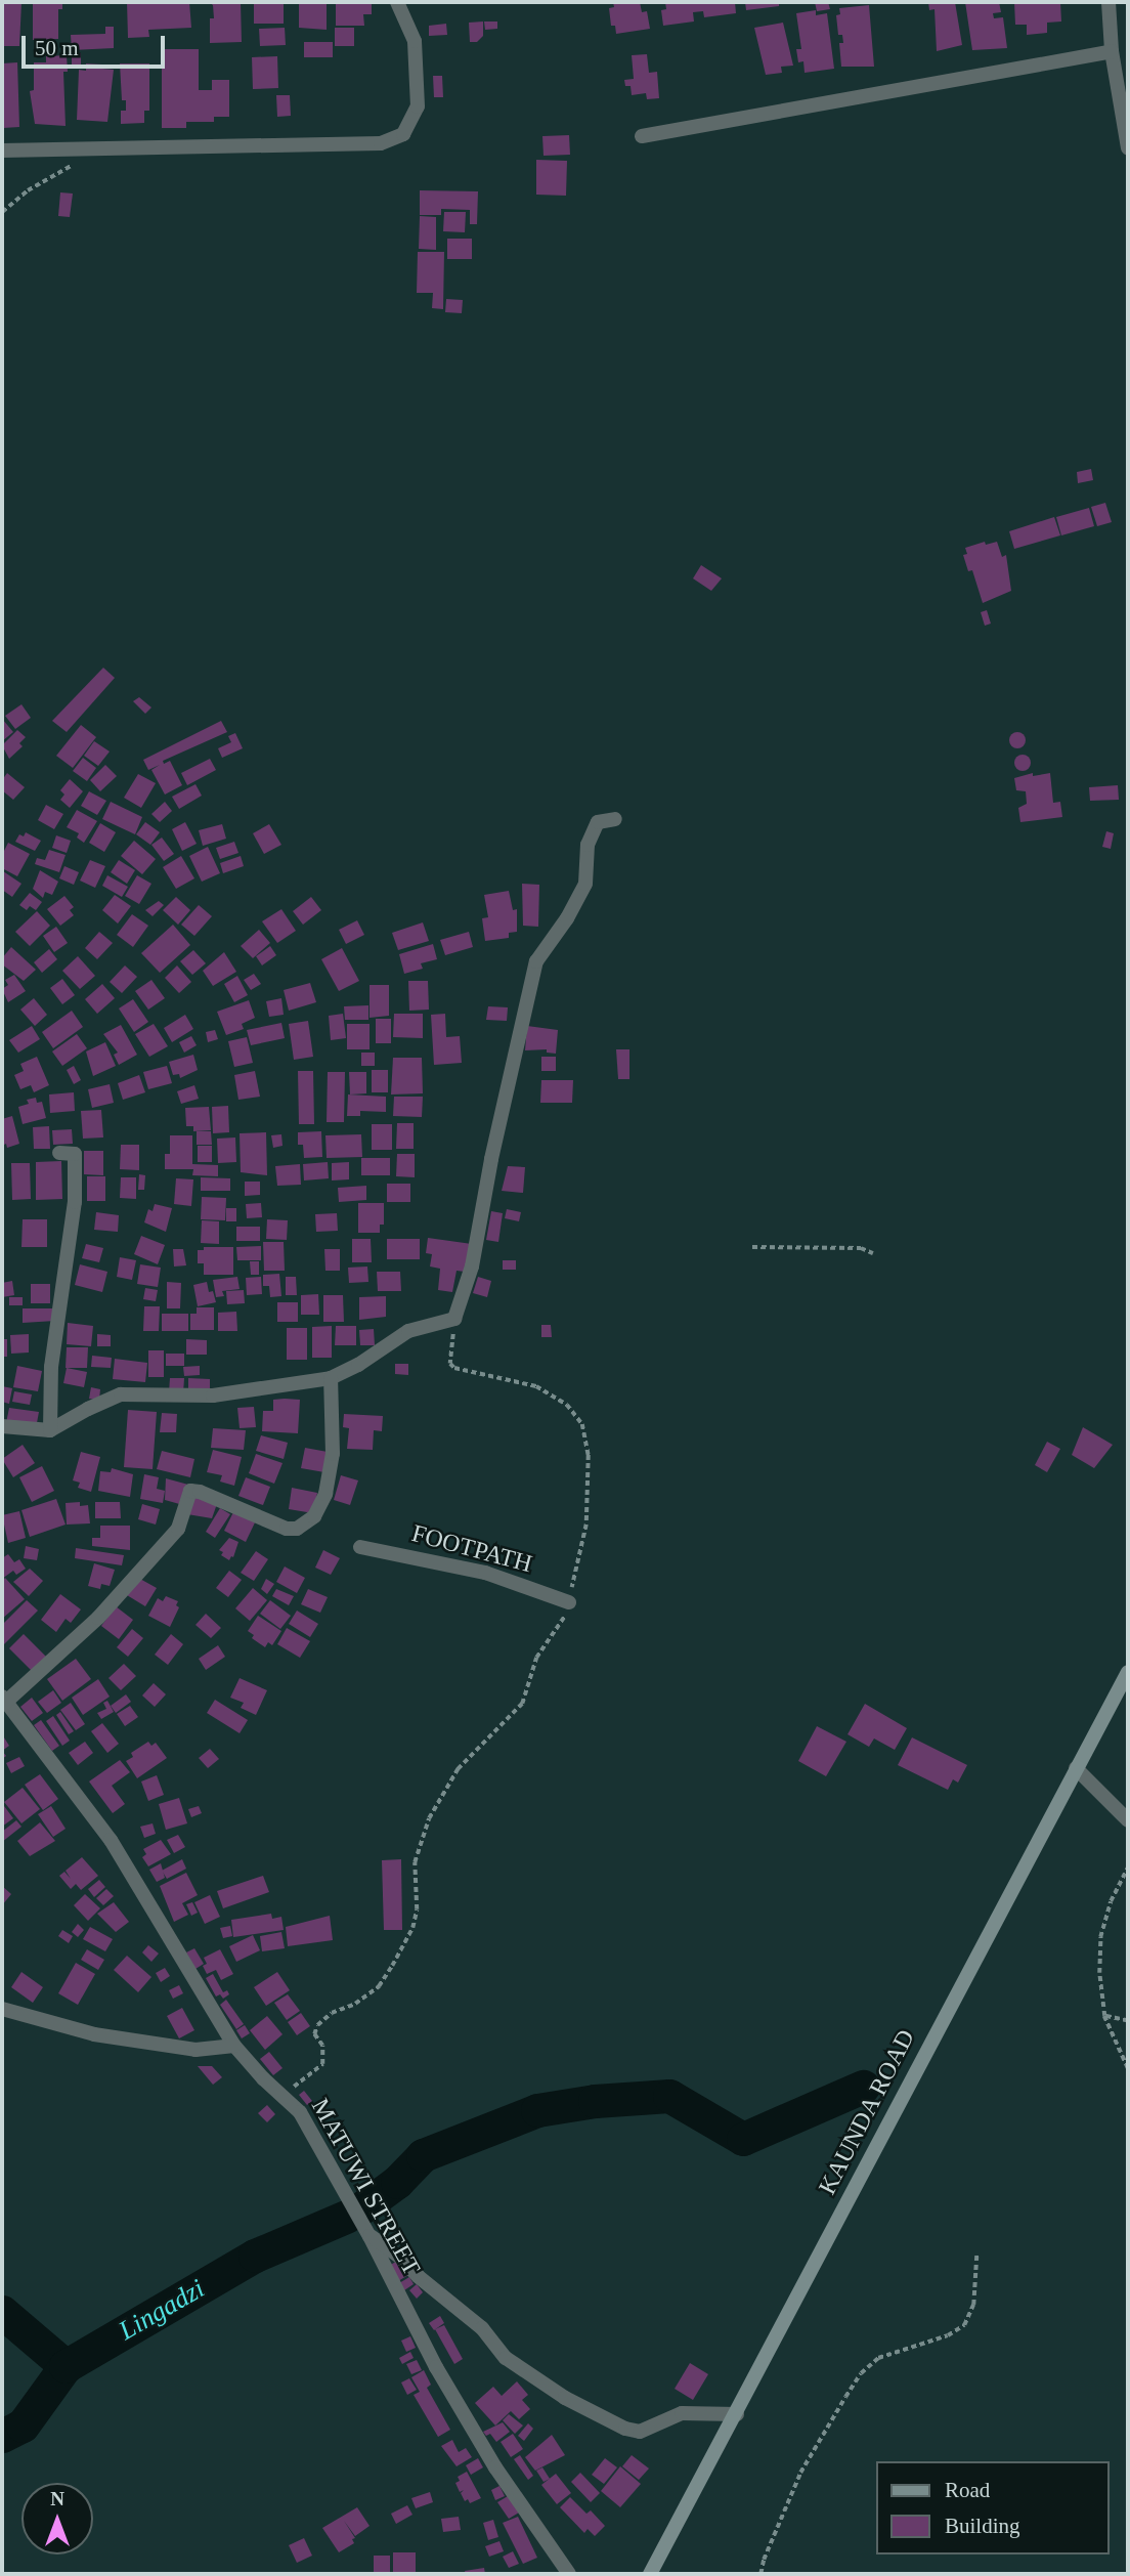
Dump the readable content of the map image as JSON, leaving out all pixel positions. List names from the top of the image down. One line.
{"streets":{"main road":["KAUNDA ROAD"],"street":["FOOTPATH","MATUWI STREET"]},"water":["Lingadzi"],"legend":["Road","Building"],"scale_bar":"50 m","north":"top"}
